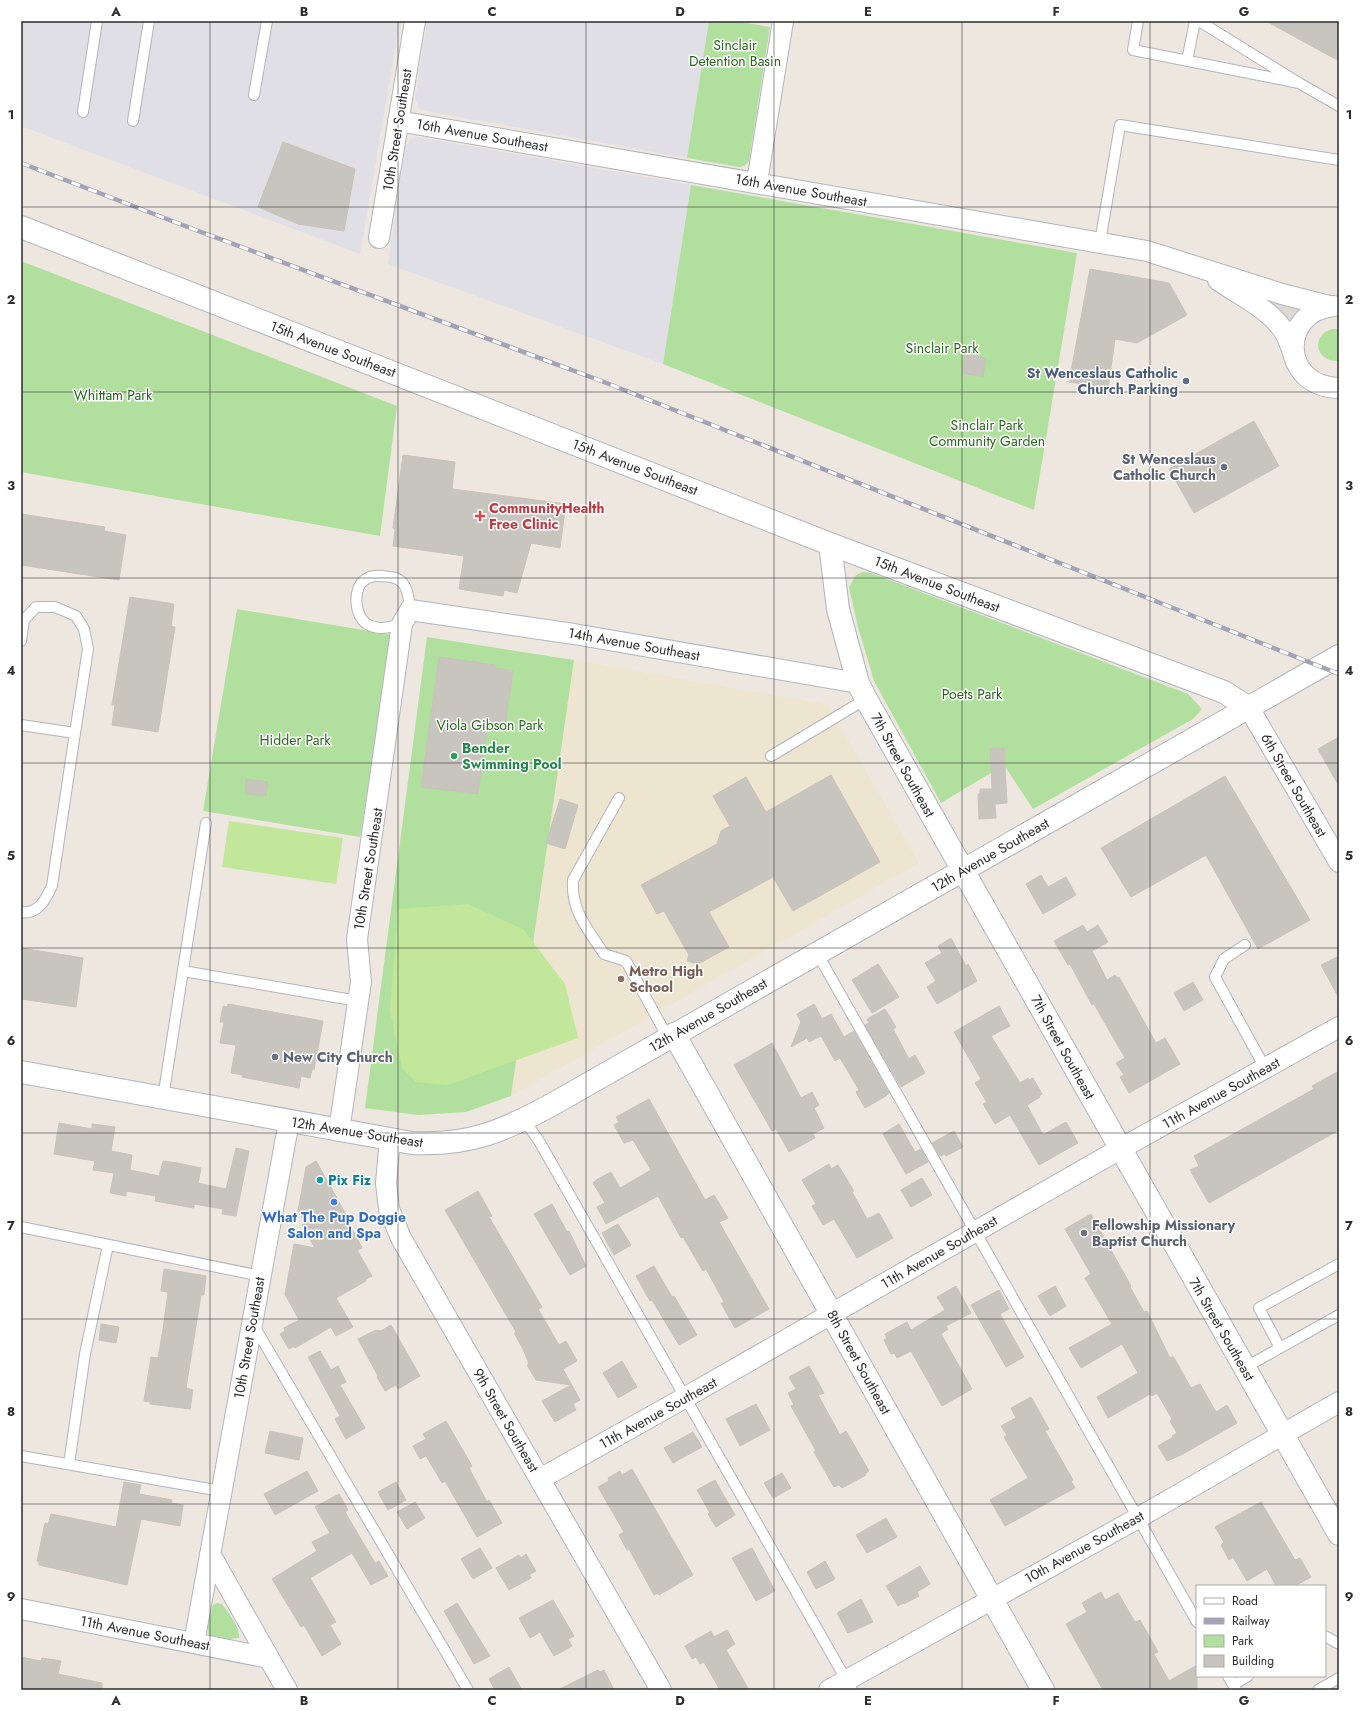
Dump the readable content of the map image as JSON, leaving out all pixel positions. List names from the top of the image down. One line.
{"streets":{"main road":["15th Avenue Southeast","7th Street Southeast","12th Avenue Southeast","8th Street Southeast"],"street":["10th Street Southeast","16th Avenue Southeast","14th Avenue Southeast","6th Street Southeast","11th Avenue Southeast","9th Street Southeast","10th Avenue Southeast"]},"crossings":[["10th Street Southeast","16th Avenue Southeast"],["10th Street Southeast","14th Avenue Southeast"],["10th Street Southeast","12th Avenue Southeast"],["10th Street Southeast","11th Avenue Southeast"],["15th Avenue Southeast","7th Street Southeast"],["15th Avenue Southeast","6th Street Southeast"],["15th Avenue Southeast","12th Avenue Southeast"],["14th Avenue Southeast","7th Street Southeast"],["7th Street Southeast","12th Avenue Southeast"],["7th Street Southeast","11th Avenue Southeast"],["7th Street Southeast","10th Avenue Southeast"],["6th Street Southeast","12th Avenue Southeast"],["12th Avenue Southeast","8th Street Southeast"],["12th Avenue Southeast","9th Street Southeast"],["11th Avenue Southeast","8th Street Southeast"],["11th Avenue Southeast","9th Street Southeast"],["8th Street Southeast","10th Avenue Southeast"]],"parks":["Sinclair Detention Basin","Sinclair Park","Whittam Park","Sinclair Park Community Garden","Poets Park","Viola Gibson Park","Hidder Park"],"places":{"other":["St Wenceslaus Catholic Church Parking","St Wenceslaus Catholic Church","Bender Swimming Pool","Metro High School","New City Church","Pix Fiz","What The Pup Doggie Salon and Spa","Fellowship Missionary Baptist Church"],"health":["CommunityHealth Free Clinic"]},"legend":["Road","Railway","Park","Building"],"grid":{"columns":["A","B","C","D","E","F","G"],"rows":["1","2","3","4","5","6","7","8","9"]}}
